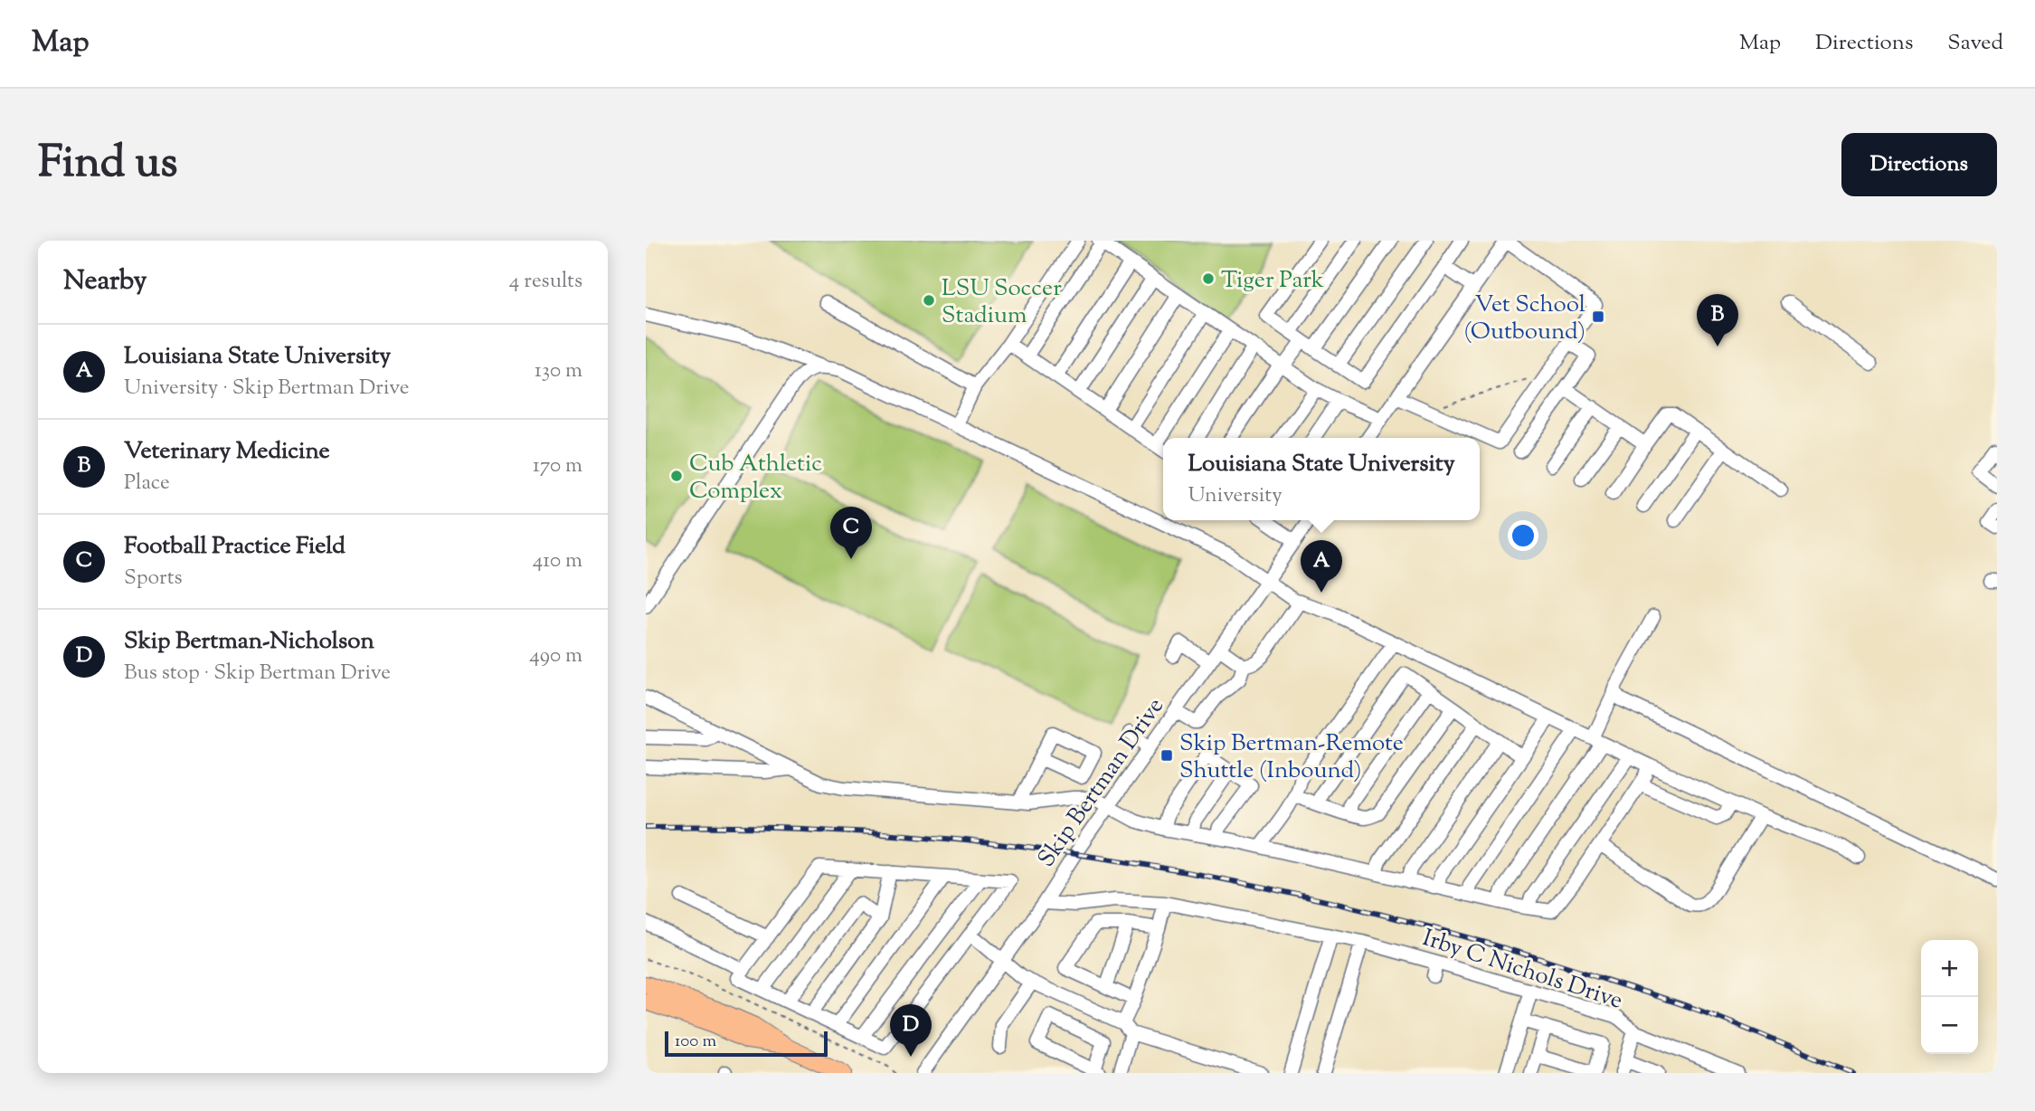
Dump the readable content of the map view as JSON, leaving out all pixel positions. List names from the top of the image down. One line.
{"streets":{"street":["Skip Bertman Drive","Irby C Nichols Drive"]},"crossings":[["Skip Bertman Drive","Irby C Nichols Drive"]],"places":{"other":["Tiger Park","LSU Soccer Stadium","Cub Athletic Complex"],"transit":["Vet School (Outbound)","Skip Bertman-Remote Shuttle (Inbound)"]},"scale_bar":"100 m","page":{"header":"Map","nav":["Map","Directions","Saved"],"title":"Find us","buttons":"Directions","heading":["Nearby","4 results"],"pins":["B","C","A","D"],"list":[{"mark":"A","name":"Louisiana State University","note":"University · Skip Bertman Drive","value":"130 m"},{"mark":"B","name":"Veterinary Medicine","note":"Place","value":"170 m"},{"mark":"C","name":"Football Practice Field","note":"Sports","value":"410 m"},{"mark":"D","name":"Skip Bertman-Nicholson","note":"Bus stop · Skip Bertman Drive","value":"490 m"}],"popup":["Louisiana State University","University"],"map_buttons":["+","−"],"scale":"100 m"}}
